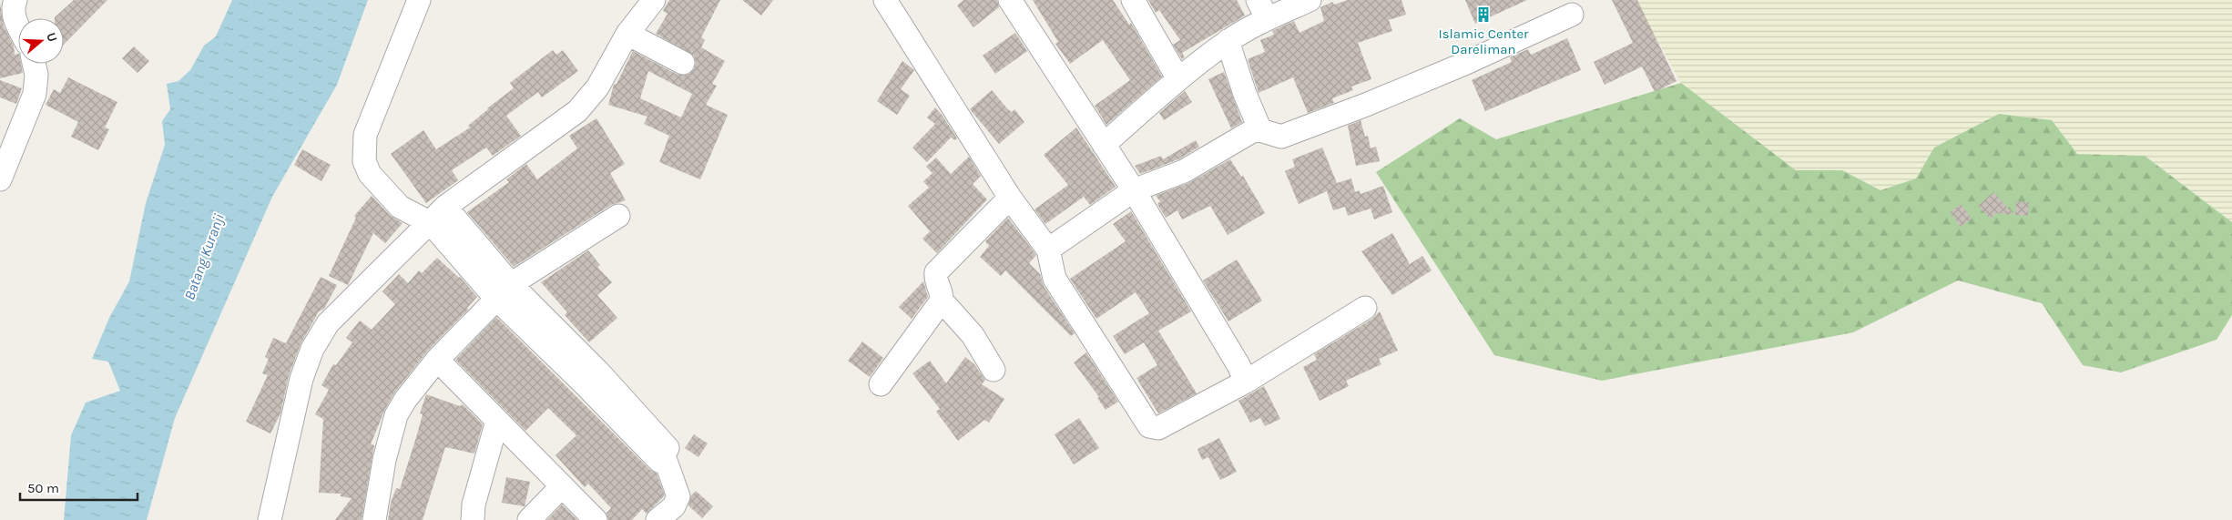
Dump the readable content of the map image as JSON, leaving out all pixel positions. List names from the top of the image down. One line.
{"water":["Batang Kuranji"],"places":{"building":["Islamic Center Dareliman"]},"scale_bar":"50 m","north":"right"}
